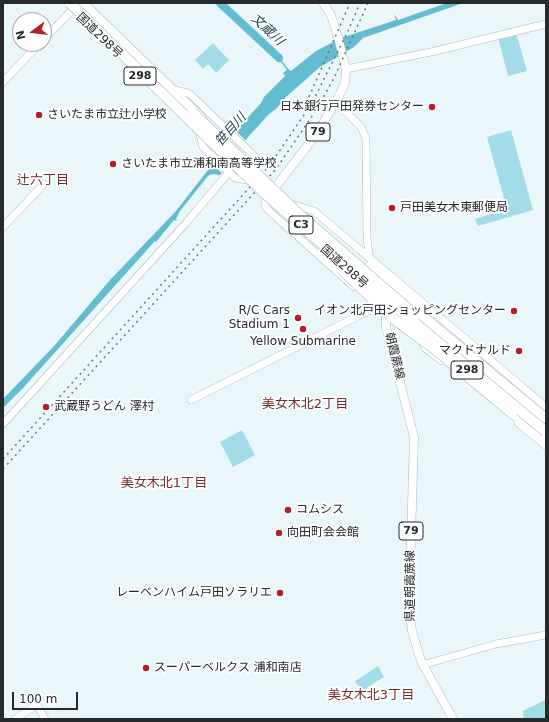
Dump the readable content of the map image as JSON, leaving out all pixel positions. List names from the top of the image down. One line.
{"streets":{"highway":["国道298号","298","C3"],"main road":["79","朝霞蕨線","県道朝霞蕨線"]},"crossings":[["国道298号","79"],["国道298号","C3"],["国道298号","朝霞蕨線"],["79","C3"],["朝霞蕨線","県道朝霞蕨線"]],"districts":["辻六丁目","美女木北2丁目","美女木北1丁目","美女木北3丁目"],"water":["文蔵川","笹目川"],"places":["日本銀行戸田発券センター","さいたま市立辻小学校","さいたま市立浦和南高等学校","戸田美女木東郵便局","イオン北戸田ショッピングセンター","R/C Cars Stadium 1","Yellow Submarine","マクドナルド","武蔵野うどん 澤村","コムシス","向田町会会館","レーベンハイム戸田ソラリエ","スーパーベルクス 浦和南店"],"scale_bar":"100 m","north":"left"}
